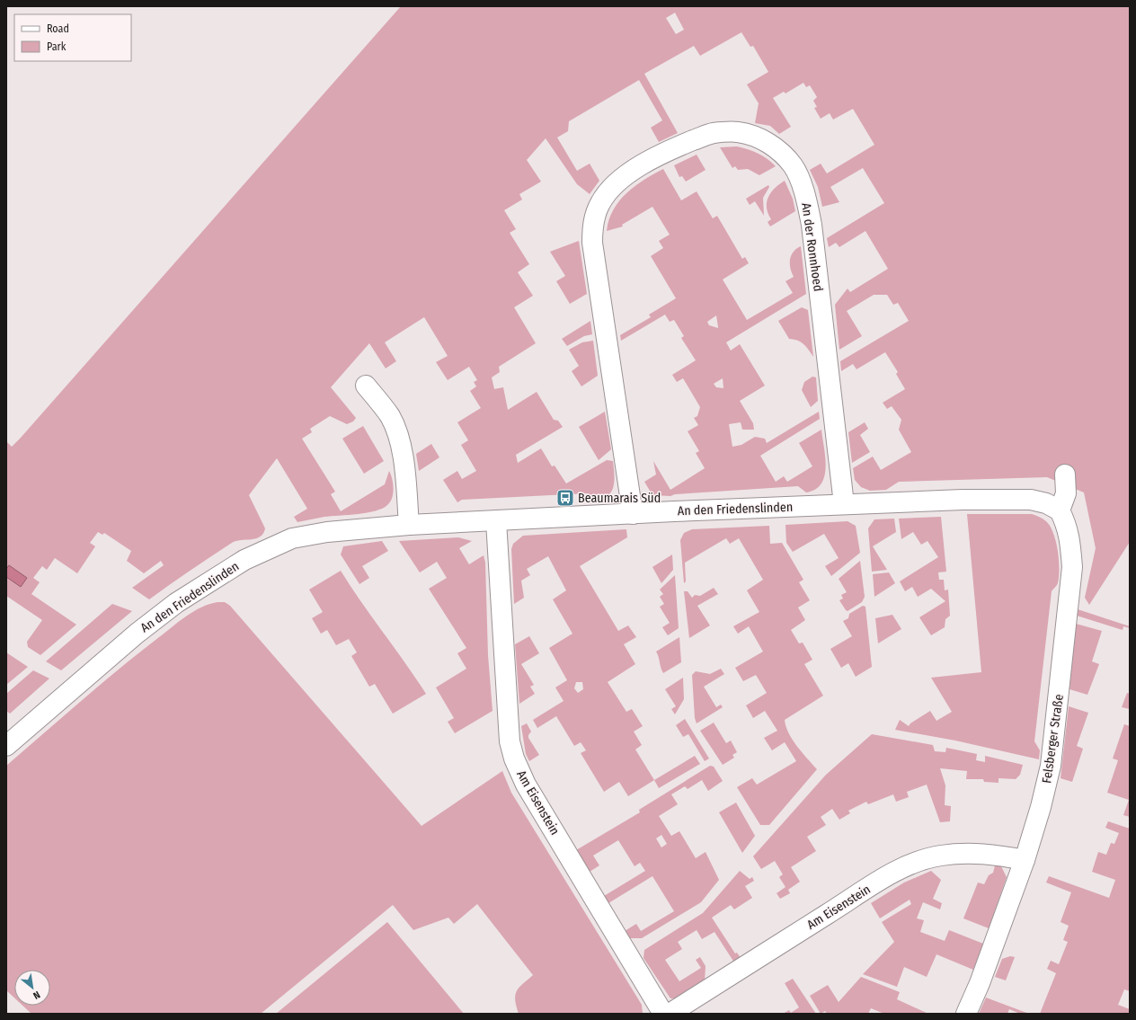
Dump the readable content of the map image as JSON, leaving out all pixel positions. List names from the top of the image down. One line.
{"streets":{"street":["An der Ronnhoed","An den Friedenslinden","Felsberger Straße","Am Eisenstein"]},"crossings":[["An der Ronnhoed","An den Friedenslinden"],["An den Friedenslinden","Felsberger Straße"],["An den Friedenslinden","Am Eisenstein"],["Felsberger Straße","Am Eisenstein"]],"places":{"bus stop":["Beaumarais Süd"]},"legend":["Road","Park"],"north":"bottom right"}
